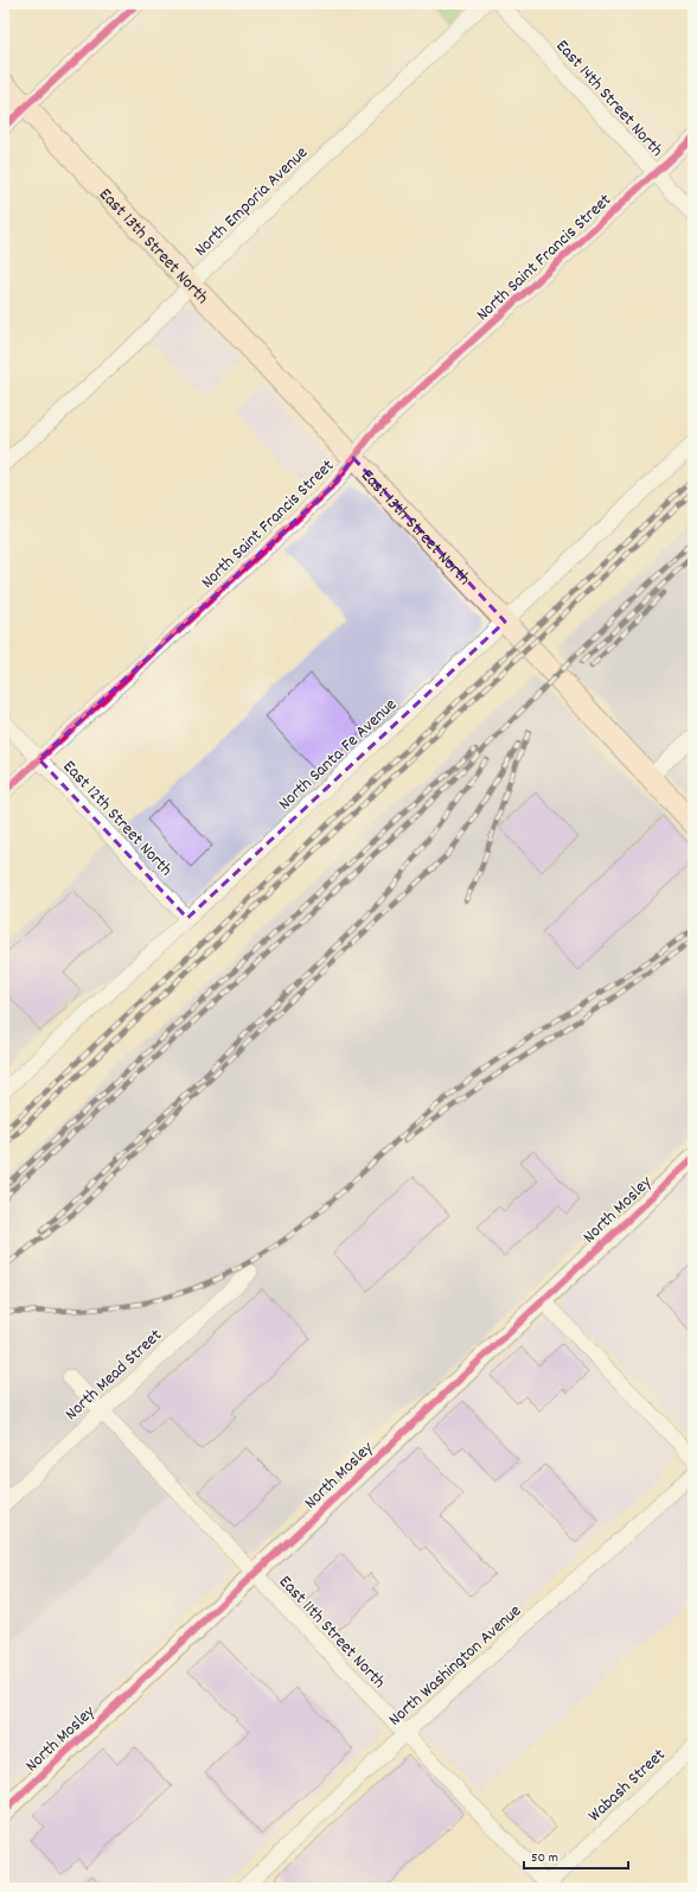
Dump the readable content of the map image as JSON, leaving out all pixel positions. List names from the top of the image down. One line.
{"streets":{"main road":["East 13th Street North"],"street":["East 14th Street North","North Emporia Avenue","North Saint Francis Street","North Santa Fe Avenue","East 12th Street North","North Mosley","North Mead Street","East 11th Street North","North Washington Avenue","Wabash Street"]},"crossings":[["East 14th Street North","North Saint Francis Street"],["North Emporia Avenue","East 13th Street North"],["East 13th Street North","North Saint Francis Street"],["East 13th Street North","North Santa Fe Avenue"],["North Saint Francis Street","East 12th Street North"],["North Santa Fe Avenue","East 12th Street North"],["North Mosley","East 11th Street North"],["North Mead Street","East 11th Street North"],["East 11th Street North","North Washington Avenue"],["East 11th Street North","Wabash Street"]],"scale_bar":"50 m"}
